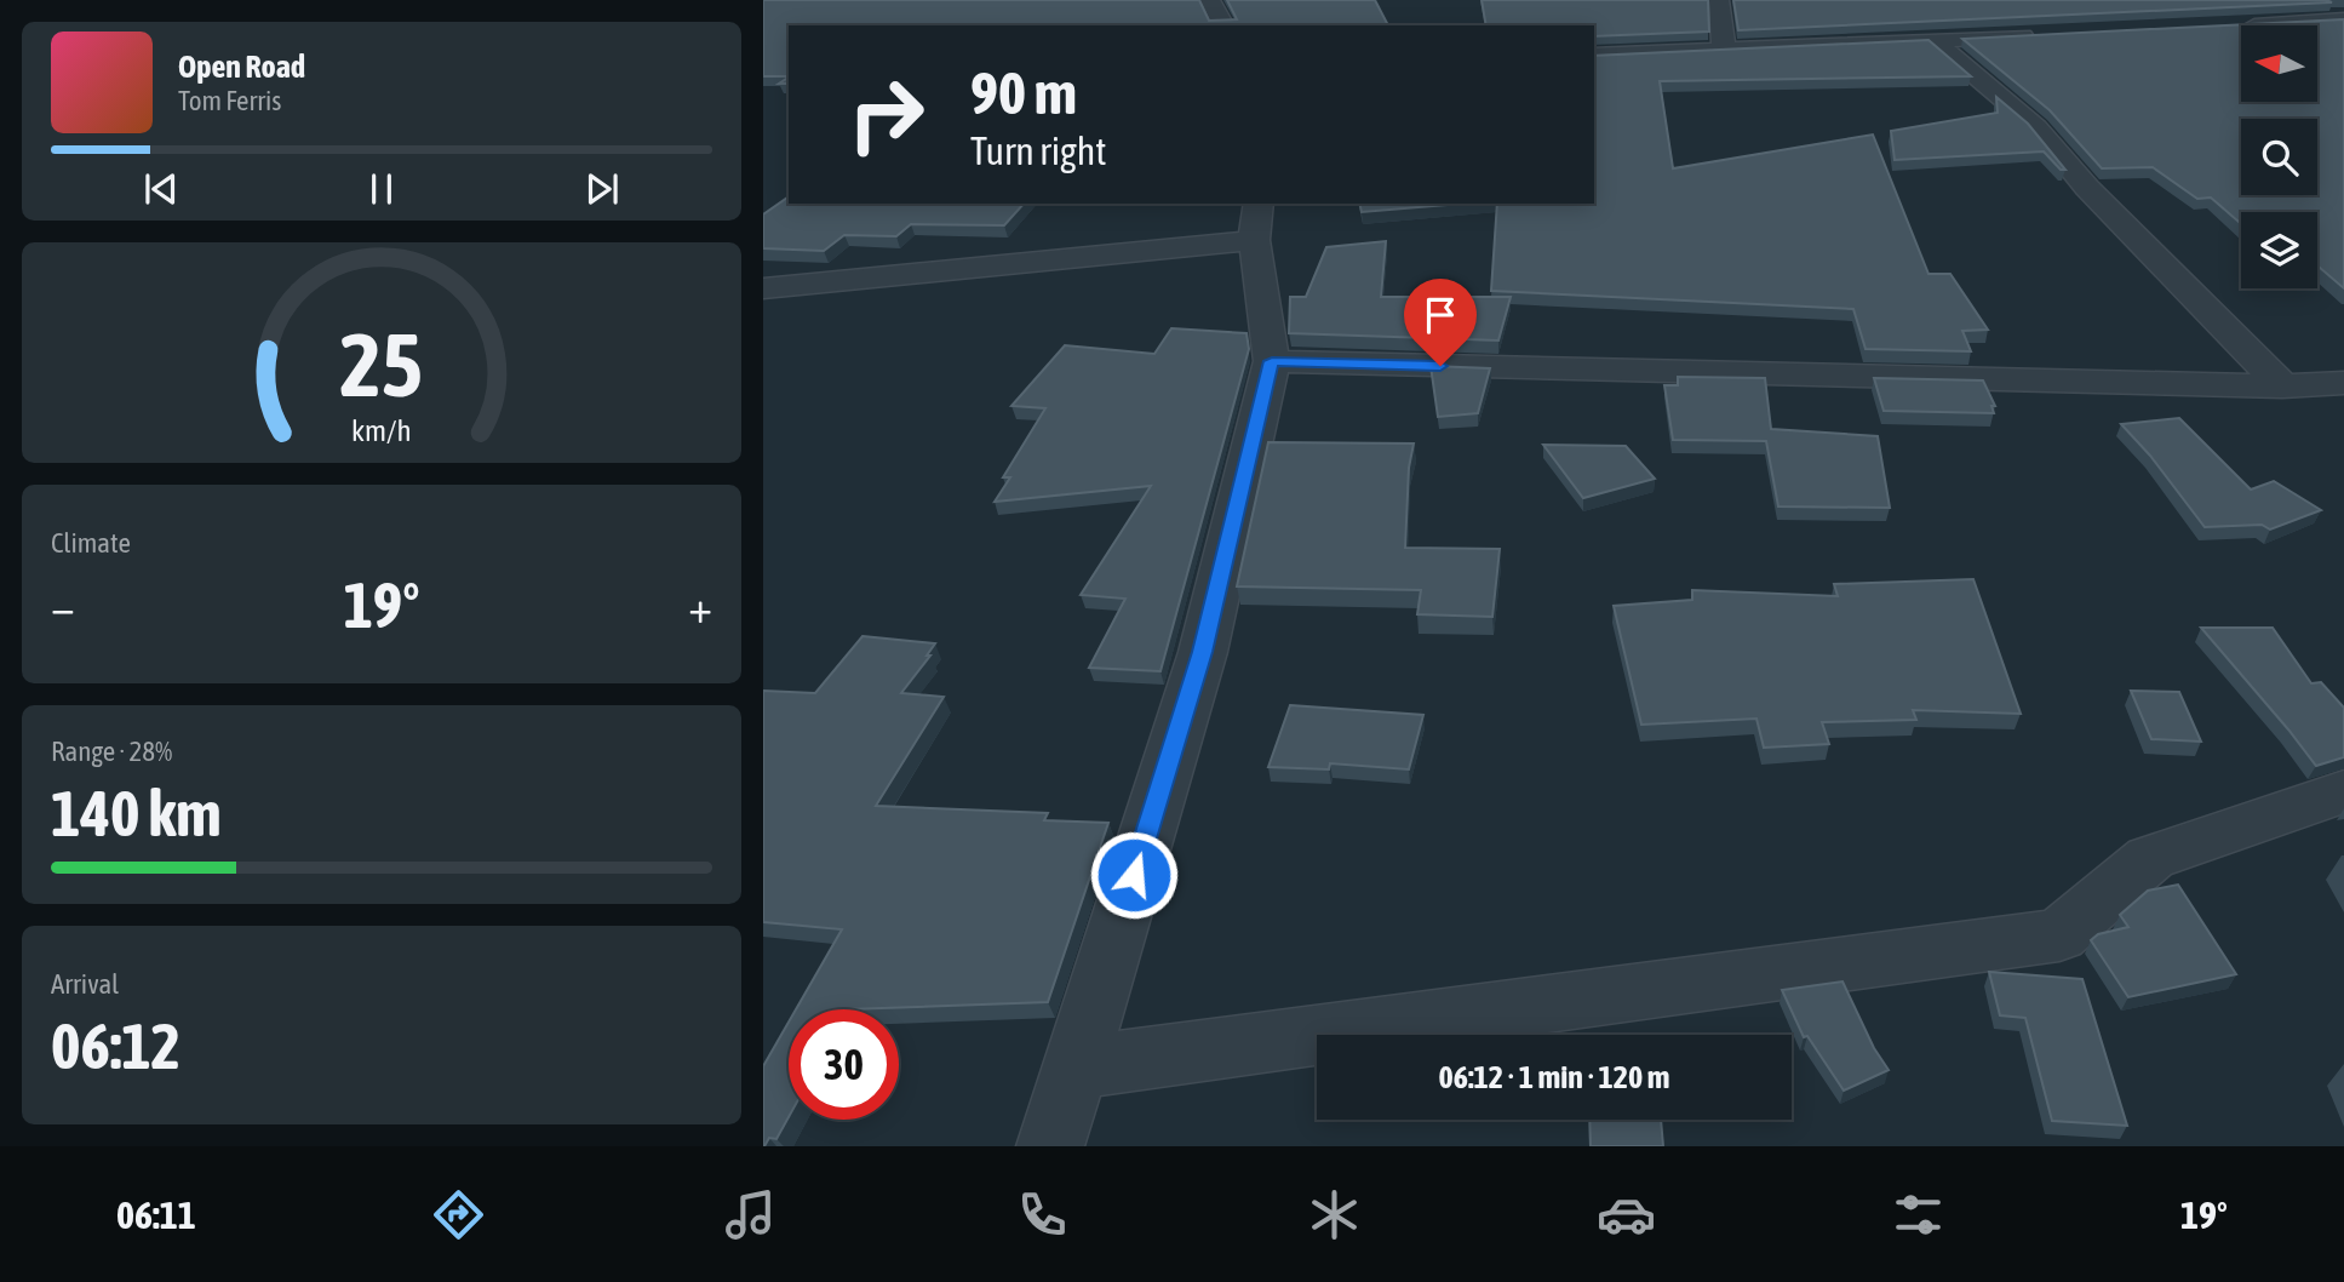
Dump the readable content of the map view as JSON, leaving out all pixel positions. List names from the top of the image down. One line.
{"north":"left","page":{"turn":["90 m","Turn right"],"song":["Open Road","Tom Ferris"],"tile":["Climate",["Range · 28%","140 km"],["Arrival","06:12"]],"heat":["−","19°","+"],"limit":"30","trip":"06:12 · 1 min · 120 m","tabs":["06:11","19°"],"gauge":["25","km/h"]}}
